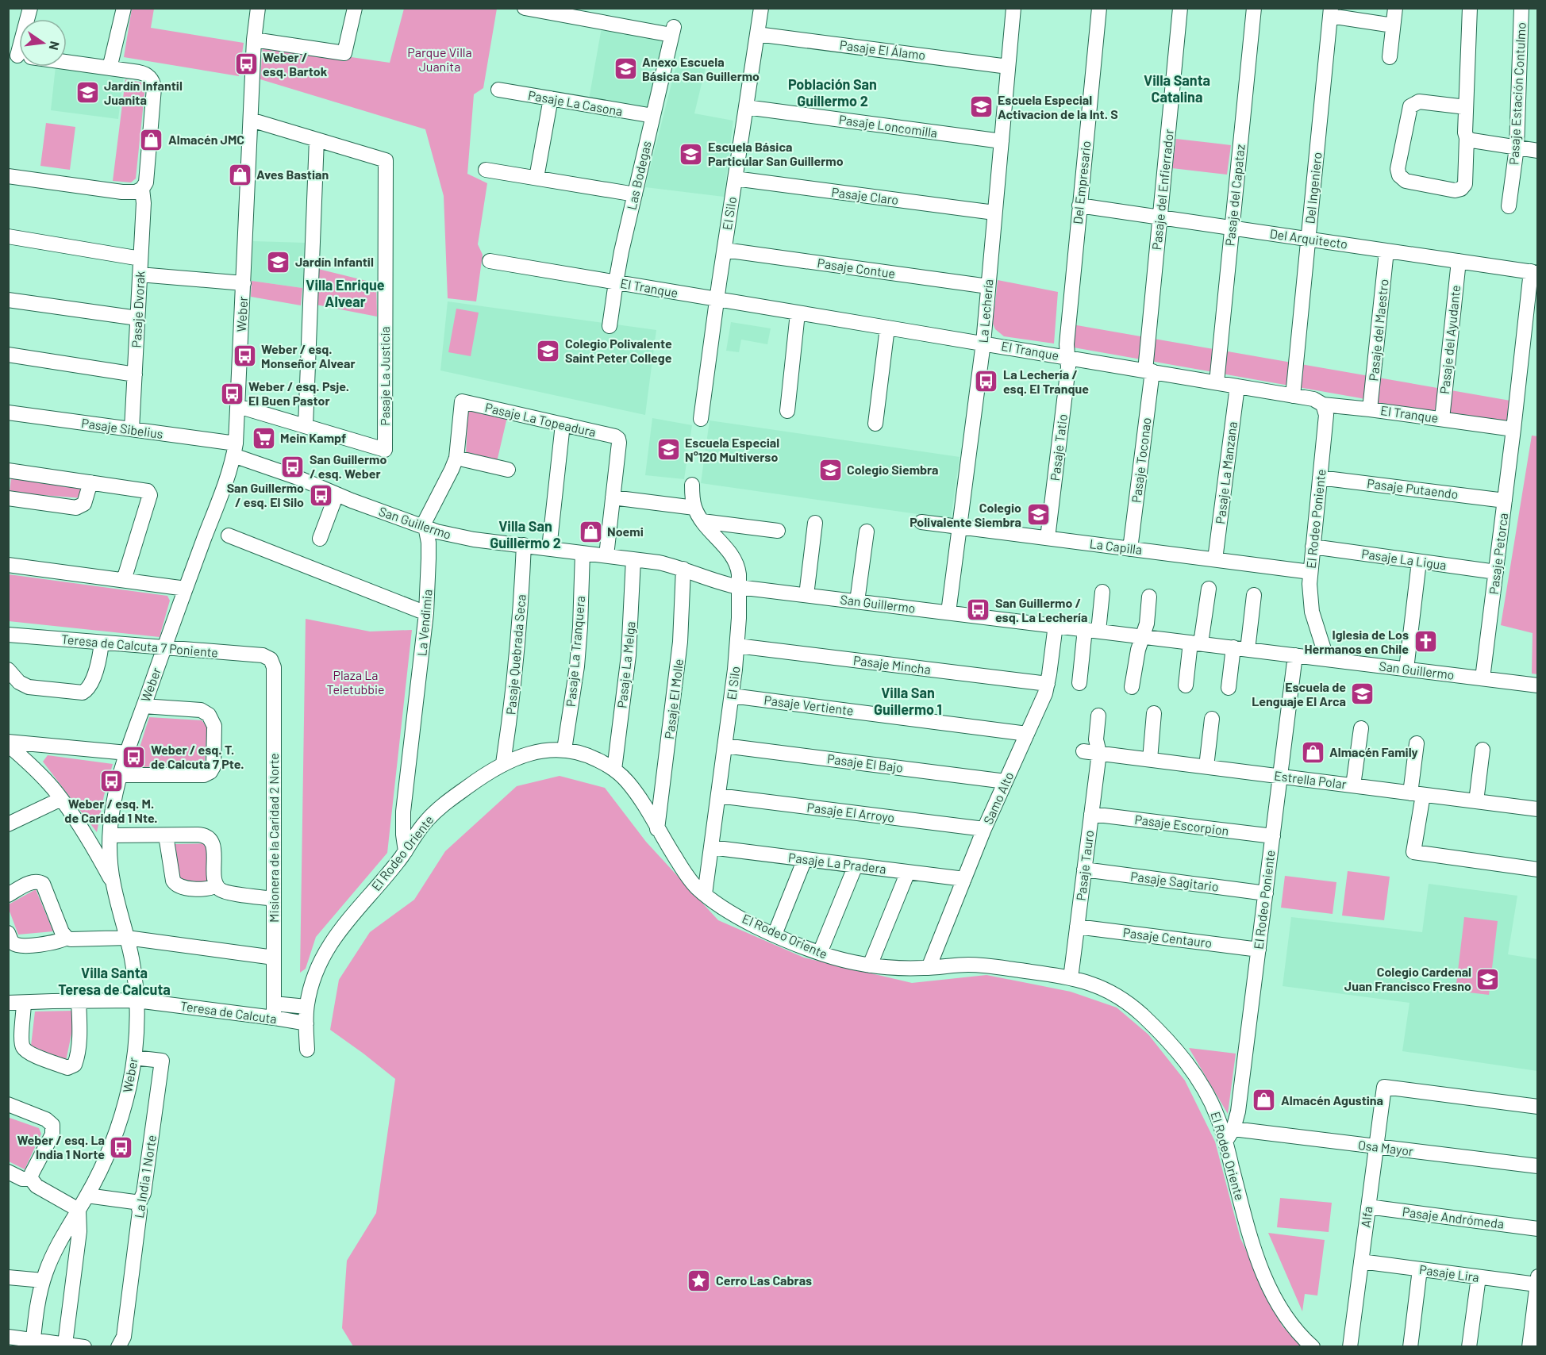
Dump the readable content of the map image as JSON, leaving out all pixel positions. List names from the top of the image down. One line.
{"streets":{"street":["Pasaje El Álamo","Pasaje Estación Contulmo","Pasaje La Casona","Pasaje Loncomilla","Las Bodegas","Del Empresario","Del Ingeniero","Pasaje del Enfierrador","Pasaje del Capataz","Pasaje Claro","El Silo","Del Arquitecto","Pasaje Contue","El Tranque","Pasaje Dvorak","La Lechería","Weber","Pasaje del Maestro","Pasaje del Ayudante","Pasaje La Justicia","Pasaje La Topeadura","Pasaje Sibelius","Pasaje Tatio","Pasaje Toconao","Pasaje La Manzana","Pasaje Putaendo","El Rodeo Poniente","San Guillermo","La Capilla","Pasaje Petorca","Pasaje La Ligua","La Vendimia","Teresa de Calcuta 7 Poniente","Pasaje La Tranquera","Pasaje Quebrada Seca","Pasaje La Melga","Pasaje Mincha","Pasaje El Molle","Pasaje Vertiente","Pasaje El Bajo","Estrella Polar","Samo Alto","Pasaje El Arroyo","Pasaje Escorpion","Misionera de la Caridad 2 Norte","El Rodeo Oriente","Pasaje La Pradera","Pasaje Tauro","Pasaje Sagitario","Pasaje Centauro","Teresa de Calcuta","Osa Mayor","La India 1 Norte","Alfa","Pasaje Andrómeda","Pasaje Lira"]},"crossings":[["Pasaje El Álamo","El Silo"],["Pasaje El Álamo","La Lechería"],["Pasaje La Casona","Las Bodegas"],["Pasaje Loncomilla","El Silo"],["Pasaje Loncomilla","La Lechería"],["Las Bodegas","El Tranque"],["Del Empresario","Del Arquitecto"],["Del Empresario","El Tranque"],["Del Empresario","Pasaje Tatio"],["Del Ingeniero","Del Arquitecto"],["Del Ingeniero","El Tranque"],["Pasaje del Enfierrador","Del Arquitecto"],["Pasaje del Enfierrador","El Tranque"],["Pasaje del Enfierrador","Pasaje Toconao"],["Pasaje del Capataz","Del Arquitecto"],["Pasaje del Capataz","El Tranque"],["Pasaje Claro","El Silo"],["Pasaje Claro","La Lechería"],["El Silo","Pasaje Contue"],["El Silo","El Tranque"],["El Silo","San Guillermo"],["El Silo","Pasaje Mincha"],["El Silo","Pasaje Vertiente"],["El Silo","Pasaje El Bajo"],["El Silo","Pasaje El Arroyo"],["El Silo","El Rodeo Oriente"],["El Silo","Pasaje La Pradera"],["Del Arquitecto","Pasaje del Maestro"],["Del Arquitecto","Pasaje del Ayudante"],["Del Arquitecto","Pasaje Petorca"],["Pasaje Contue","La Lechería"],["El Tranque","La Lechería"],["El Tranque","Pasaje del Maestro"],["El Tranque","Pasaje del Ayudante"],["El Tranque","Pasaje Tatio"],["El Tranque","Pasaje Toconao"],["El Tranque","Pasaje La Manzana"],["El Tranque","El Rodeo Poniente"],["El Tranque","Pasaje Petorca"],["Pasaje Dvorak","Pasaje Sibelius"],["La Lechería","San Guillermo"],["La Lechería","La Capilla"],["Weber","Pasaje Sibelius"],["Weber","San Guillermo"],["Weber","Teresa de Calcuta 7 Poniente"],["Weber","Teresa de Calcuta"],["Weber","La India 1 Norte"],["Pasaje La Topeadura","La Vendimia"],["Pasaje Sibelius","San Guillermo"],["Pasaje Tatio","La Capilla"],["Pasaje Toconao","La Capilla"],["Pasaje La Manzana","La Capilla"],["Pasaje Putaendo","El Rodeo Poniente"],["Pasaje Putaendo","Pasaje Petorca"],["El Rodeo Poniente","San Guillermo"],["El Rodeo Poniente","La Capilla"],["El Rodeo Poniente","Pasaje La Ligua"],["El Rodeo Poniente","Estrella Polar"],["El Rodeo Poniente","Pasaje Escorpion"],["El Rodeo Poniente","El Rodeo Oriente"],["El Rodeo Poniente","Pasaje Sagitario"],["El Rodeo Poniente","Pasaje Centauro"],["El Rodeo Poniente","Osa Mayor"],["San Guillermo","Pasaje Petorca"],["San Guillermo","La Vendimia"],["San Guillermo","Pasaje La Tranquera"],["San Guillermo","Pasaje Quebrada Seca"],["San Guillermo","Pasaje La Melga"],["San Guillermo","Pasaje El Molle"],["San Guillermo","Samo Alto"],["Pasaje Petorca","Pasaje La Ligua"],["La Vendimia","El Rodeo Oriente"],["Teresa de Calcuta 7 Poniente","Misionera de la Caridad 2 Norte"],["Pasaje La Tranquera","El Rodeo Oriente"],["Pasaje Quebrada Seca","El Rodeo Oriente"],["Pasaje La Melga","El Rodeo Oriente"],["Pasaje Mincha","Samo Alto"],["Pasaje El Molle","El Rodeo Oriente"],["Pasaje Vertiente","Samo Alto"],["Pasaje El Bajo","Samo Alto"],["Estrella Polar","Pasaje Tauro"],["Samo Alto","Pasaje El Arroyo"],["Samo Alto","El Rodeo Oriente"],["Samo Alto","Pasaje La Pradera"],["Pasaje Escorpion","Pasaje Tauro"],["Misionera de la Caridad 2 Norte","Teresa de Calcuta"],["El Rodeo Oriente","Pasaje Tauro"],["El Rodeo Oriente","Teresa de Calcuta"],["Pasaje Tauro","Pasaje Sagitario"],["Pasaje Tauro","Pasaje Centauro"],["Osa Mayor","Alfa"],["Alfa","Pasaje Andrómeda"],["Alfa","Pasaje Lira"]],"districts":["Villa Santa Catalina","Población San Guillermo 2","Villa Enrique Alvear","Villa San Guillermo 2","Villa San Guillermo 1","Villa Santa Teresa de Calcuta"],"parks":["Parque Villa Juanita","Plaza La Teletubbie"],"places":{"bus stop":["Weber / esq. Bartok","Weber / esq. Monseñor Alvear","La Lechería / esq. El Tranque","Weber / esq. Psje. El Buen Pastor","San Guillermo / esq. Weber","San Guillermo / esq. El Silo","San Guillermo / esq. La Lechería","Weber / esq. T. de Calcuta 7 Pte.","Weber / esq. M. de Caridad 1 Nte.","Weber / esq. La India 1 Norte"],"school or university":["Anexo Escuela Básica San Guillermo","Jardín Infantil Juanita","Escuela Especial Activacion de la Int. S","Escuela Básica Particular San Guillermo","Jardín Infantil","Colegio Polivalente Saint Peter College","Escuela Especial N°120 Multiverso","Colegio Siembra","Colegio Polivalente Siembra","Escuela de Lenguaje El Arca","Colegio Cardenal Juan Francisco Fresno"],"shop":["Almacén JMC","Aves Bastian","Noemi","Almacén Family","Almacén Agustina"],"supermarket":["Mein Kampf"],"church":["Iglesia de Los Hermanos en Chile"],"place":["Cerro Las Cabras"]},"north":"right"}
